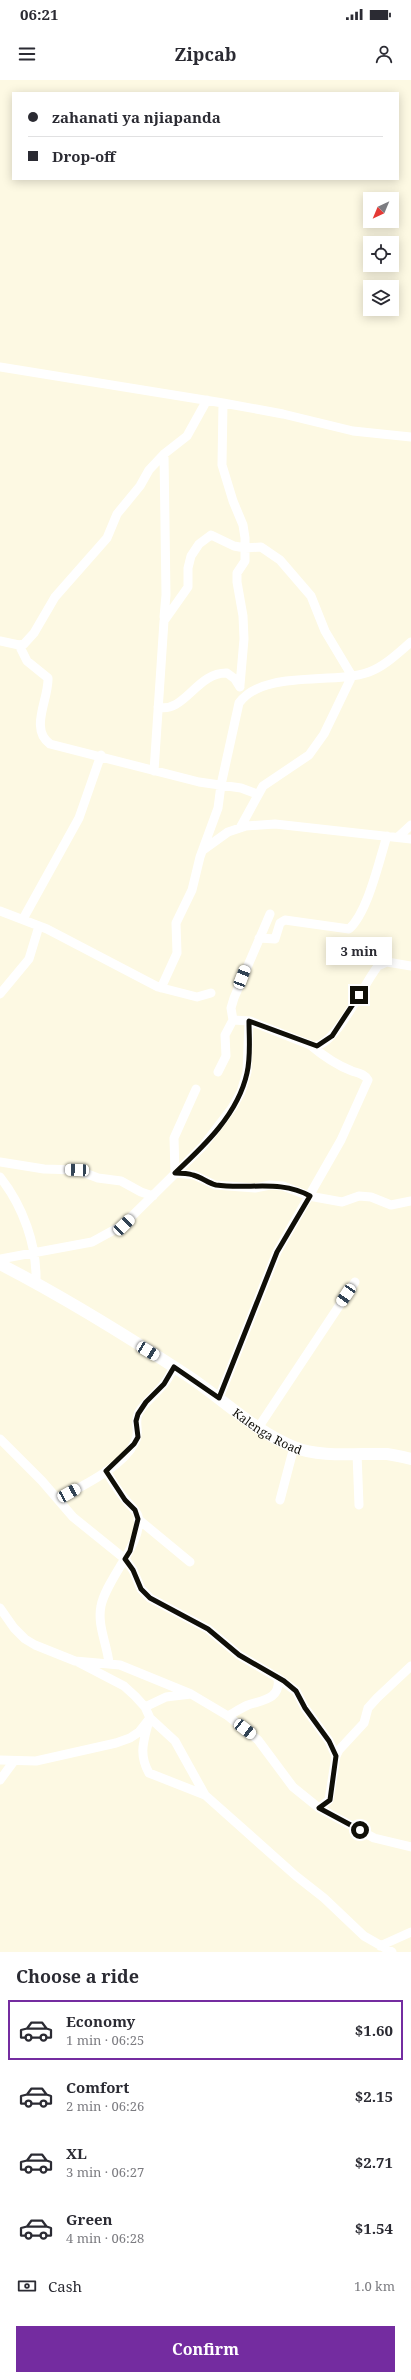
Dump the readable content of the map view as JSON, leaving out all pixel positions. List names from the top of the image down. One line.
{"streets":{"main road":["Kalenga Road"]},"north":"bottom left","page":{"status":"06:21","header":"Zipcab","banner":["zahanati ya njiapanda","Drop-off"],"bubble":"3 min","heading":"Choose a ride","list":[{"name":"Economy","note":"1 min · 06:25","value":"$1.60"},{"name":"Comfort","note":"2 min · 06:26","value":"$2.15"},{"name":"XL","note":"3 min · 06:27","value":"$2.71"},{"name":"Green","note":"4 min · 06:28","value":"$1.54"}],"pay":["Cash","1.0 km"],"buttons":"Confirm"}}
